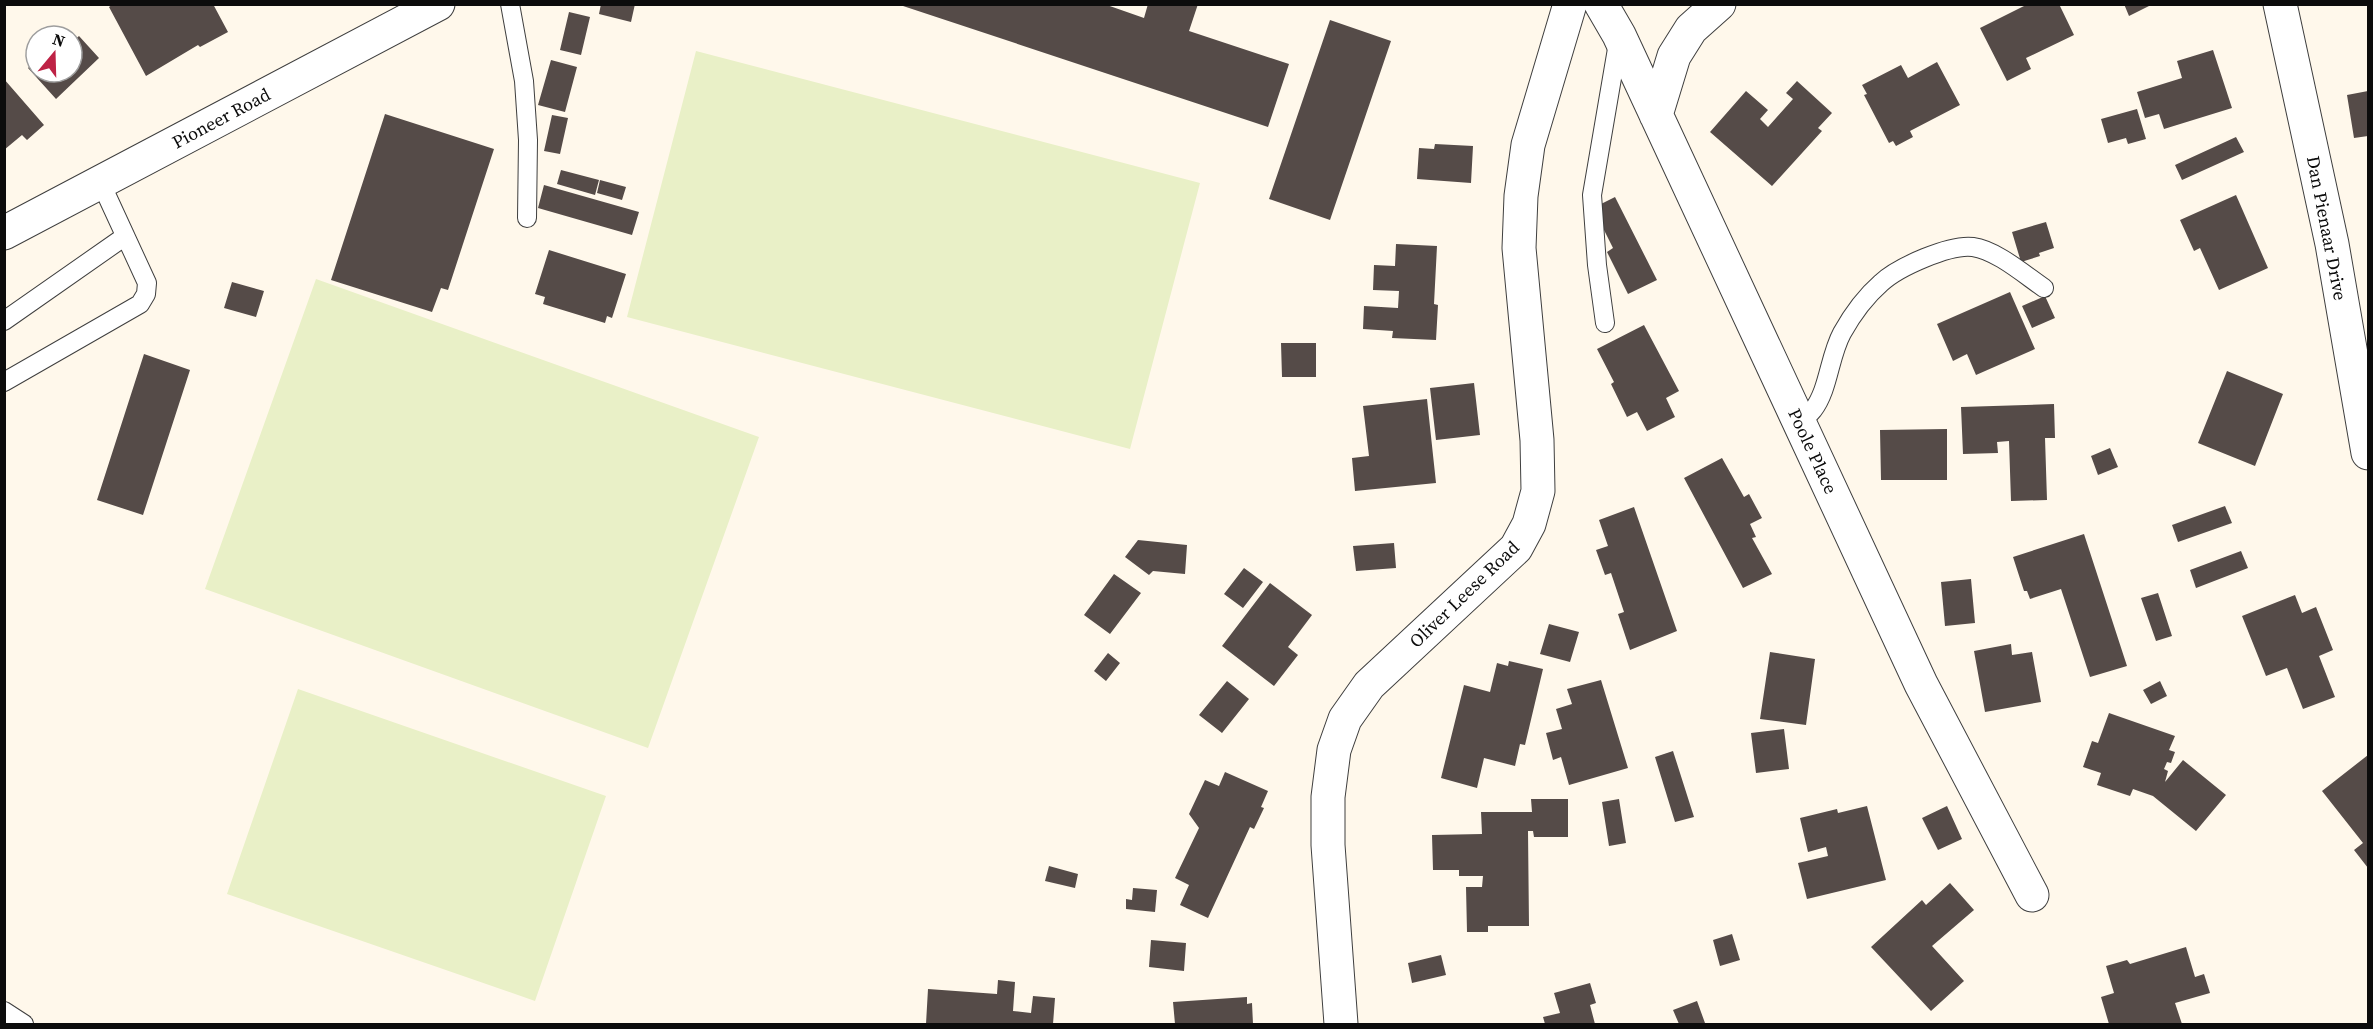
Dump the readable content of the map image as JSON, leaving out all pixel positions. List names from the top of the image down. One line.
{"streets":{"street":["Pioneer Road","Dan Pienaar Drive","Poole Place","Oliver Leese Road"]},"north":"top"}
